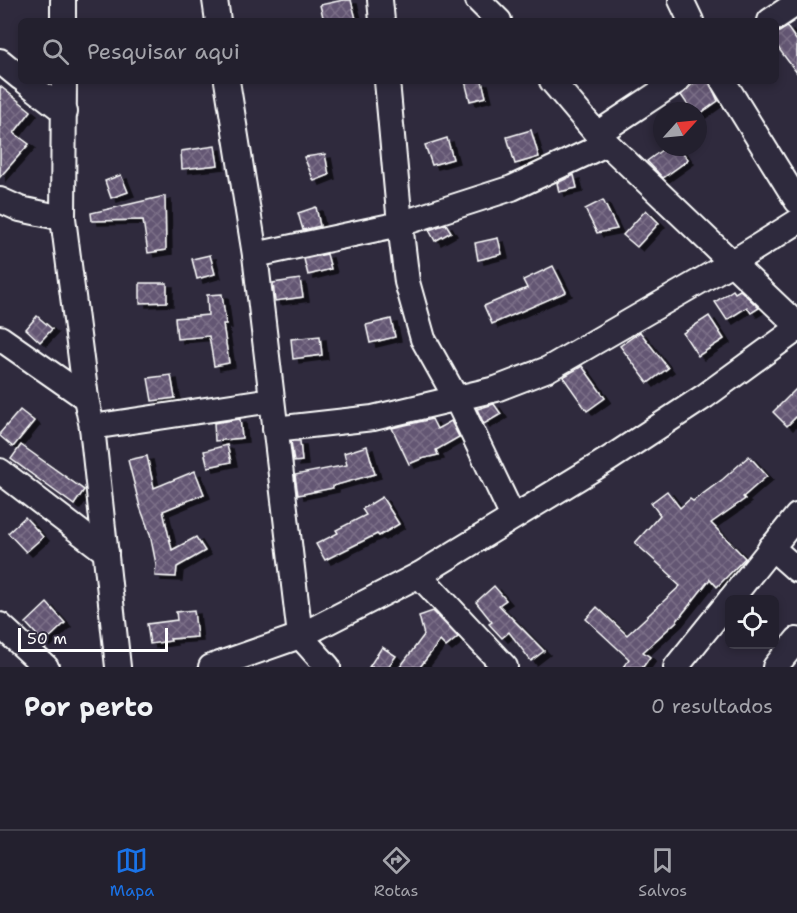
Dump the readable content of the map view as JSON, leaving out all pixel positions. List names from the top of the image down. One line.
{"scale_bar":"50 m","north":"top right","page":{"search":"Pesquisar aqui","scale":"50 m","heading":["Por perto","0 resultados"],"nav":["Mapa","Rotas","Salvos"]}}
